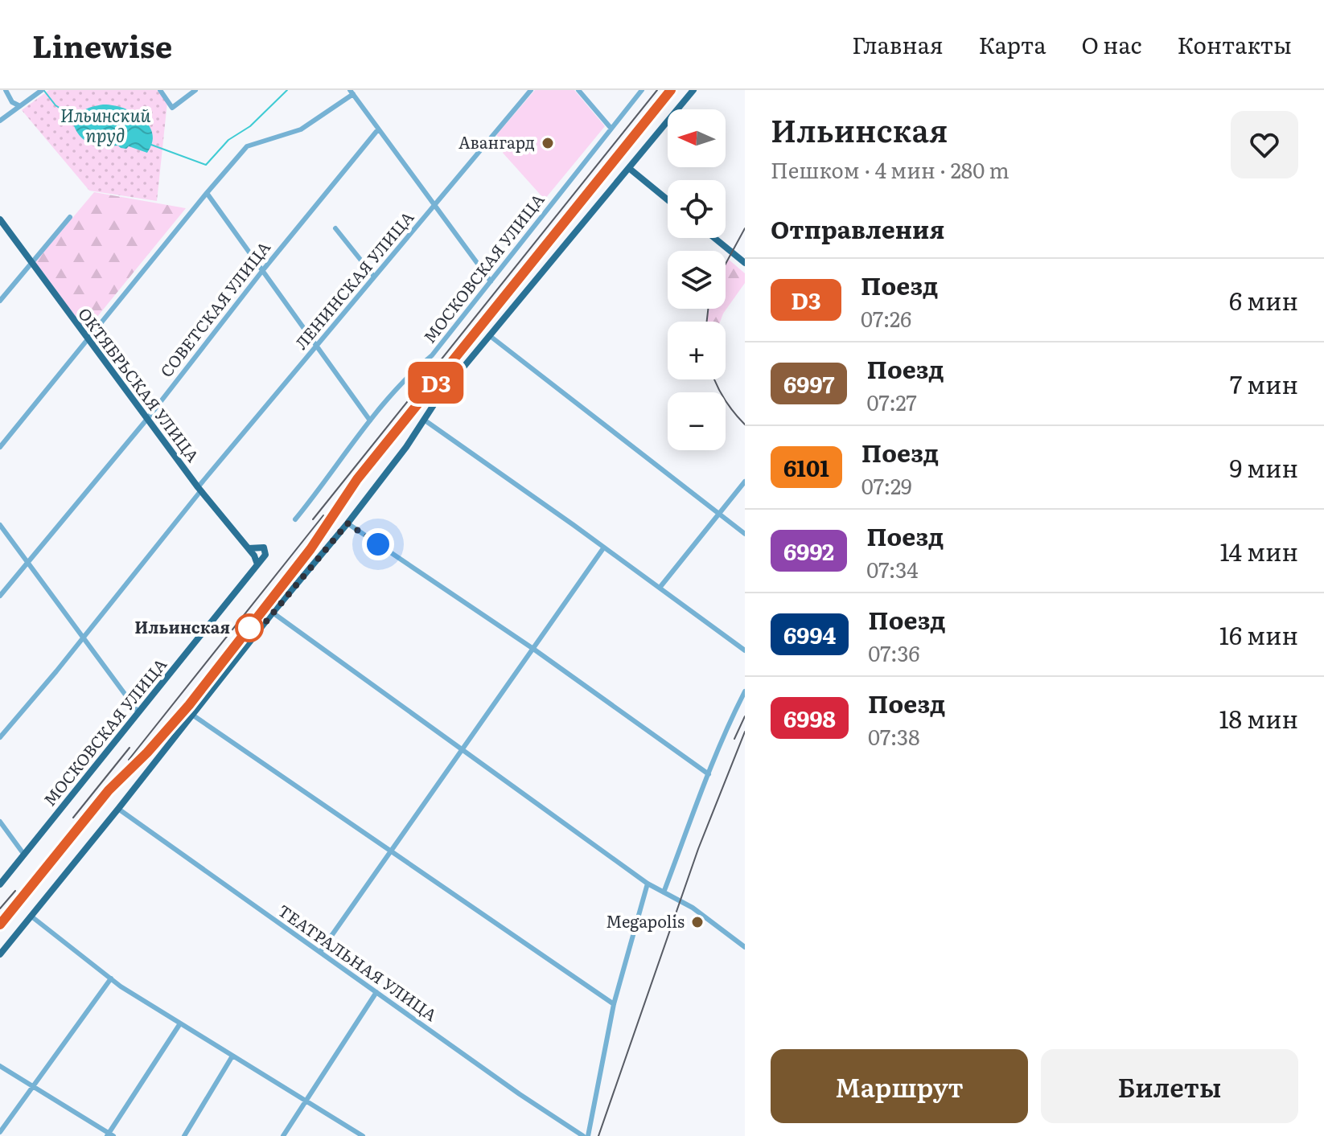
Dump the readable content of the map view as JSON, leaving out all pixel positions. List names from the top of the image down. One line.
{"streets":{"main road":["МОСКОВСКАЯ УЛИЦА","ОКТЯБРЬСКАЯ УЛИЦА"],"street":["ЛЕНИНСКАЯ УЛИЦА","СОВЕТСКАЯ УЛИЦА","ТЕАТРАЛЬНАЯ УЛИЦА"]},"crossings":[["МОСКОВСКАЯ УЛИЦА","ОКТЯБРЬСКАЯ УЛИЦА"],["ЛЕНИНСКАЯ УЛИЦА","ОКТЯБРЬСКАЯ УЛИЦА"],["СОВЕТСКАЯ УЛИЦА","ОКТЯБРЬСКАЯ УЛИЦА"]],"water":["Ильинский пруд"],"places":["Авангард","Ильинская","Megapolis"],"north":"left","page":{"header":"Linewise","nav":["Главная","Карта","О нас","Контакты"],"on_map":"D3","heading":[["Ильинская","Пешком · 4 мин · 280 m"],"Отправления"],"map_buttons":["+","−"],"list":[{"mark":"D3","name":"Поезд","note":"07:26","value":"6 мин"},{"mark":"6997","name":"Поезд","note":"07:27","value":"7 мин"},{"mark":"6101","name":"Поезд","note":"07:29","value":"9 мин"},{"mark":"6992","name":"Поезд","note":"07:34","value":"14 мин"},{"mark":"6994","name":"Поезд","note":"07:36","value":"16 мин"},{"mark":"6998","name":"Поезд","note":"07:38","value":"18 мин"}],"buttons":["Маршрут","Билеты"]}}
